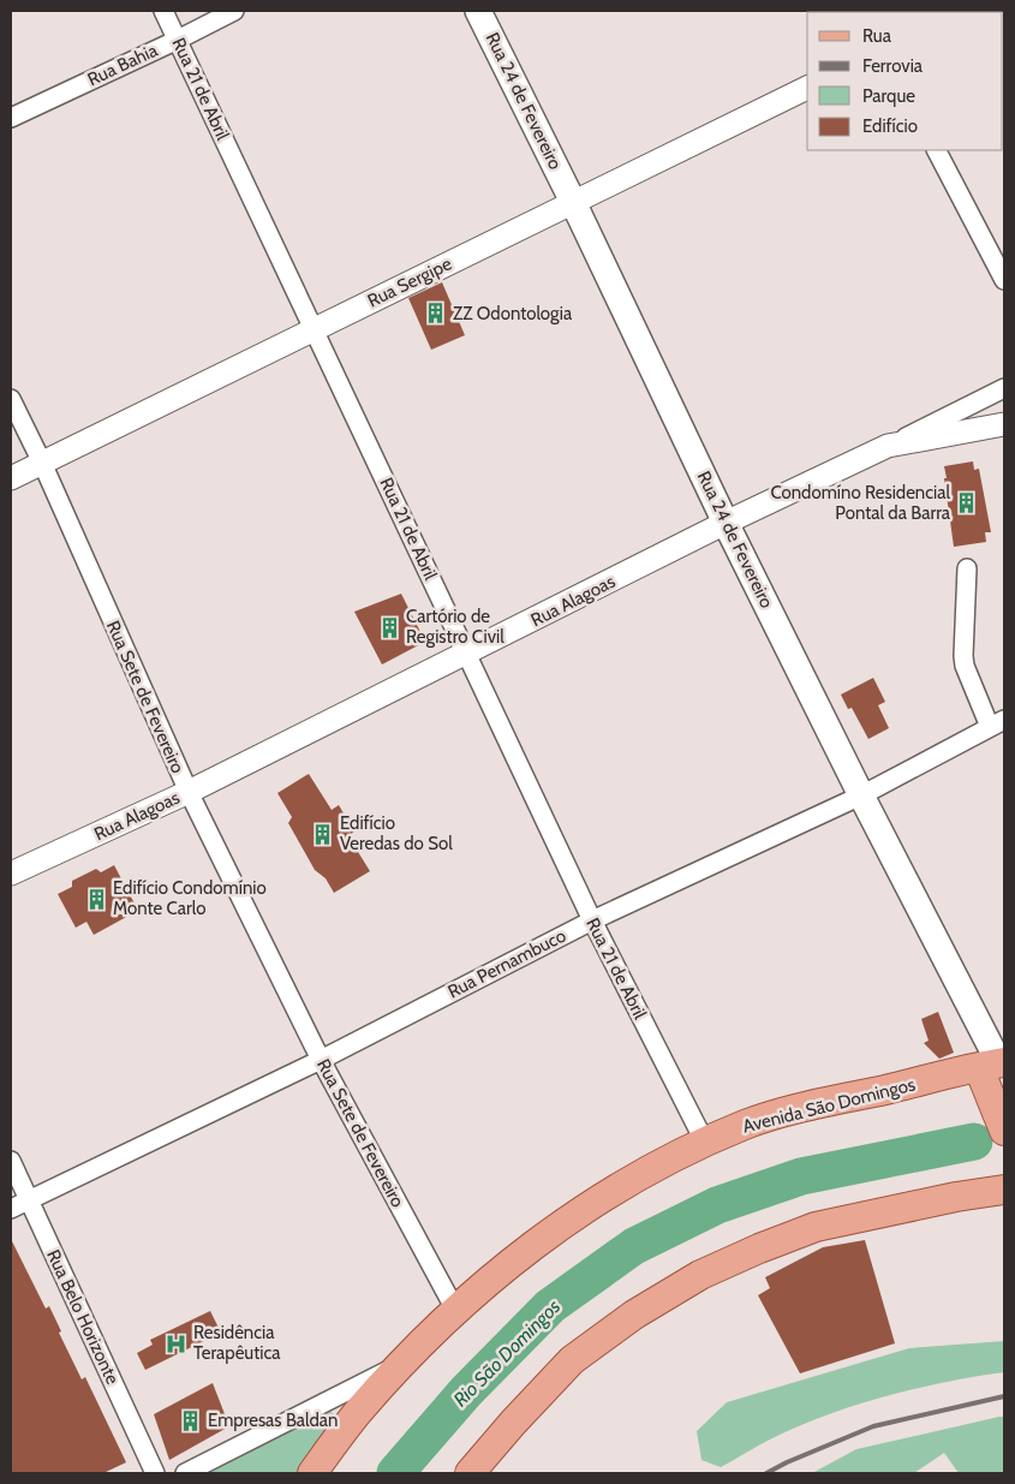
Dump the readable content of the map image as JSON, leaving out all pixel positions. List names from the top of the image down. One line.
{"streets":{"main road":["Rua 24 de Fevereiro","Avenida São Domingos"],"street":["Rua Bahia","Rua 21 de Abril","Rua Sergipe","Rua Alagoas","Rua Sete de Fevereiro","Rua Pernambuco","Rua Belo Horizonte"]},"crossings":[["Rua Bahia","Rua 21 de Abril"],["Rua 21 de Abril","Rua Sergipe"],["Rua 21 de Abril","Rua Alagoas"],["Rua 21 de Abril","Rua Pernambuco"],["Rua 21 de Abril","Avenida São Domingos"],["Rua 24 de Fevereiro","Rua Sergipe"],["Rua 24 de Fevereiro","Rua Alagoas"],["Rua 24 de Fevereiro","Rua Pernambuco"],["Rua 24 de Fevereiro","Avenida São Domingos"],["Rua Sergipe","Rua Sete de Fevereiro"],["Rua Alagoas","Rua Sete de Fevereiro"],["Rua Sete de Fevereiro","Rua Pernambuco"],["Rua Sete de Fevereiro","Avenida São Domingos"],["Rua Pernambuco","Rua Belo Horizonte"]],"water":["Rio São Domingos"],"places":{"building":["ZZ Odontologia","Condomíno Residencial Pontal da Barra","Cartório de Registro Civil","Edifício Veredas do Sol","Edifício Condomínio Monte Carlo","Empresas Baldan"],"hospital":["Residência Terapêutica"]},"legend":["Rua","Ferrovia","Parque","Edifício"]}
